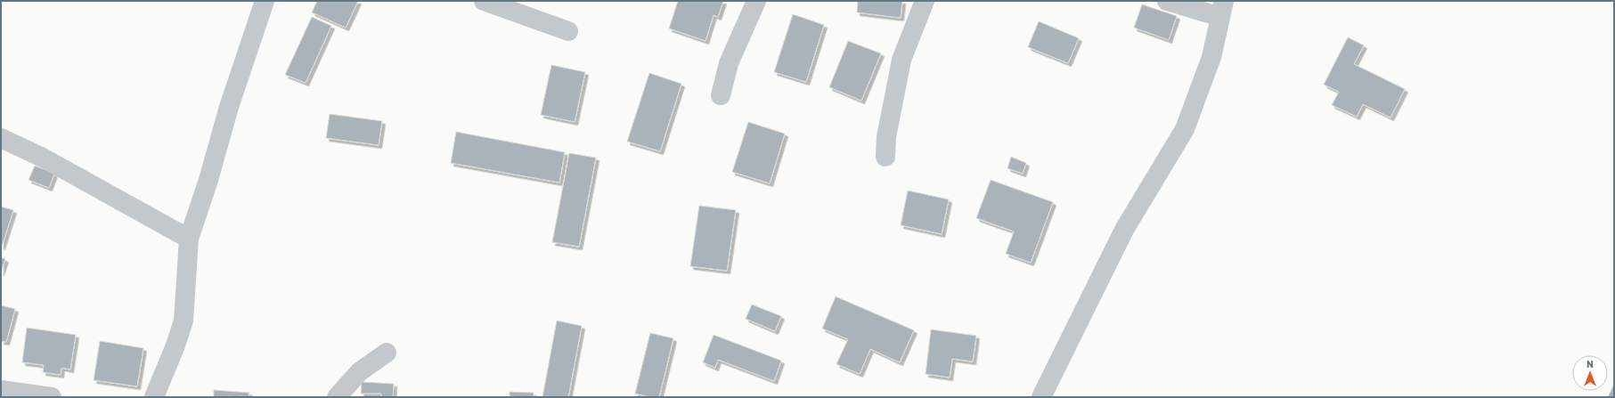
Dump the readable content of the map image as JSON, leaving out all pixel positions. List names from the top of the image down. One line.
{"north":"top"}
